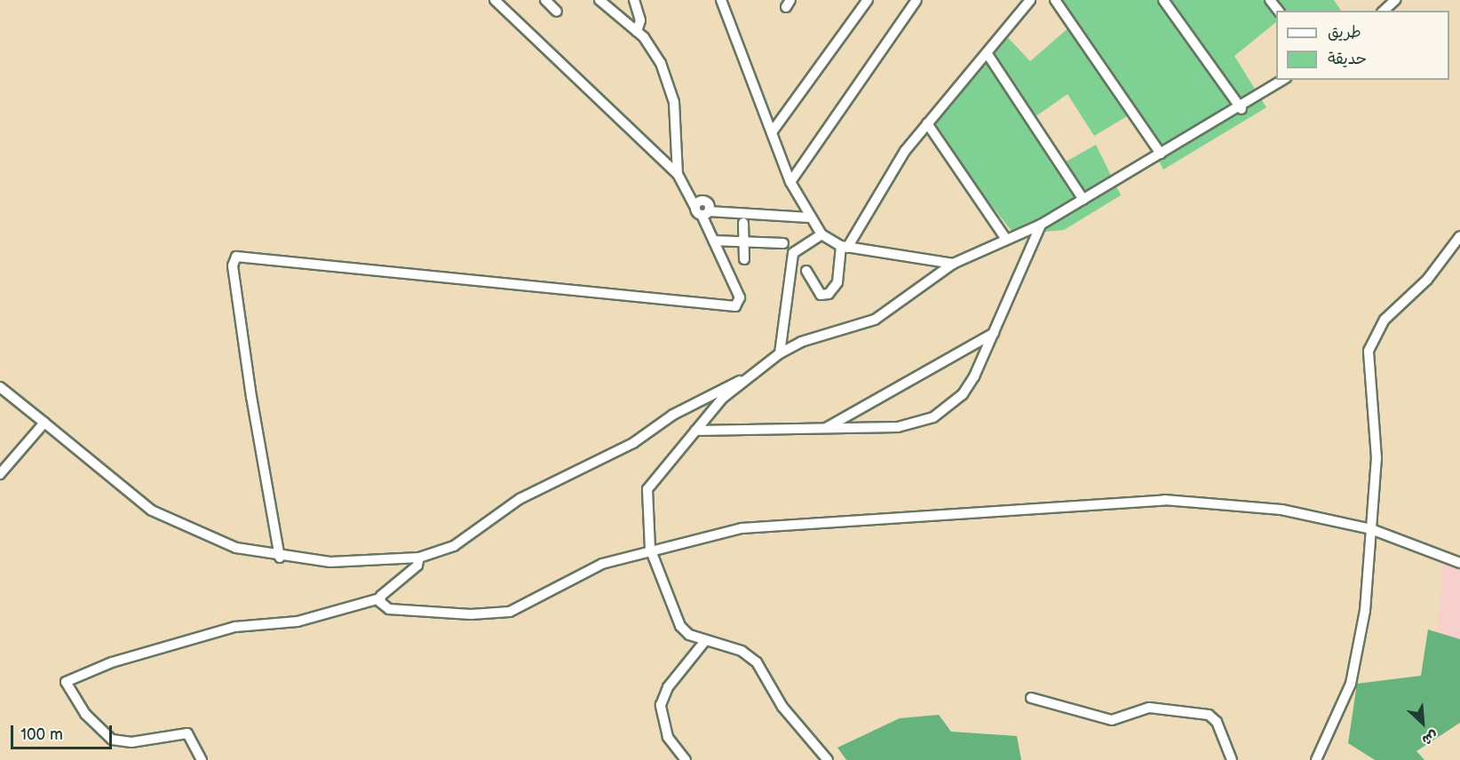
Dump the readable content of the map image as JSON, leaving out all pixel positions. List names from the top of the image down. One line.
{"legend":["طريق","حديقة"],"scale_bar":"100 m","north":"bottom right"}
